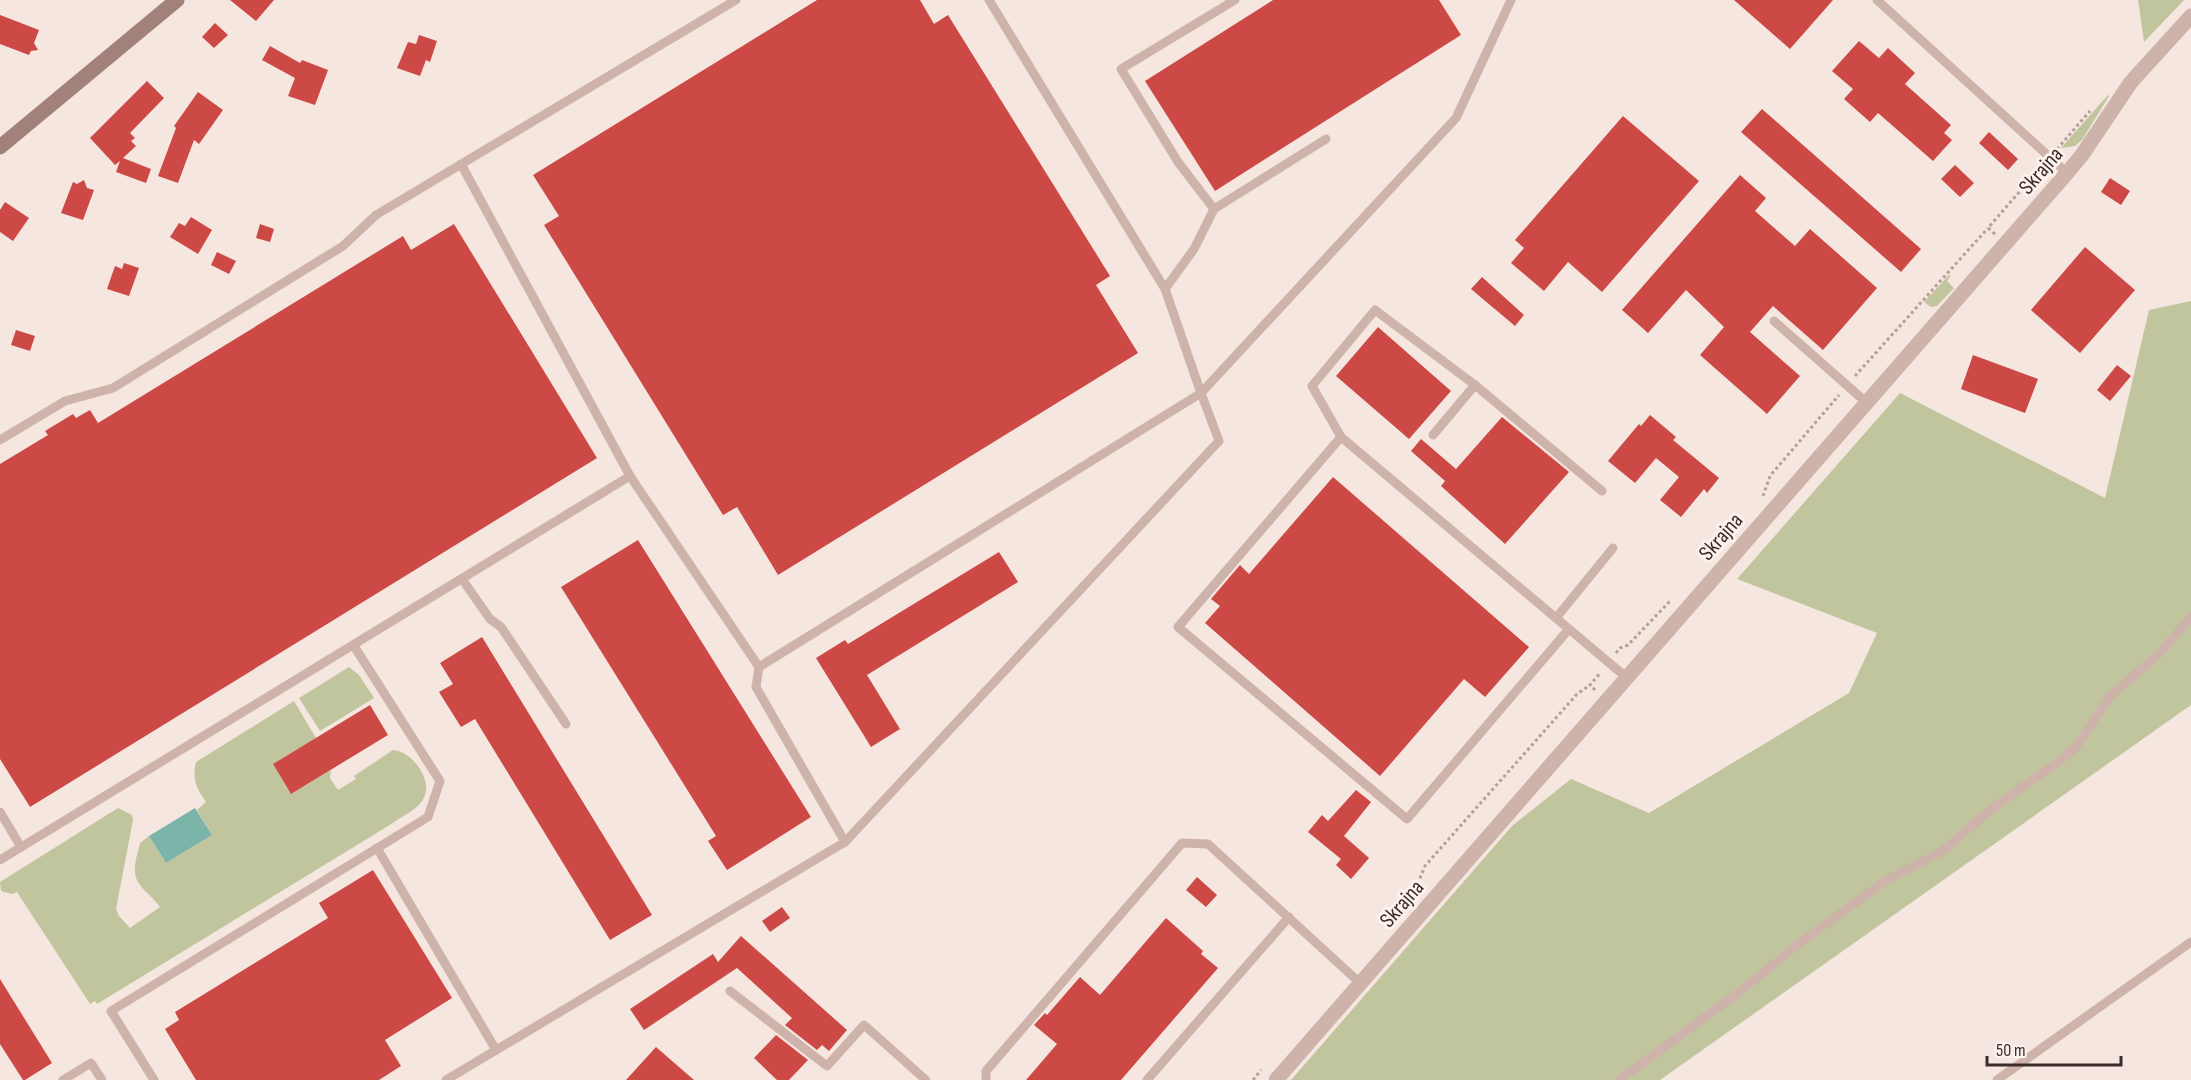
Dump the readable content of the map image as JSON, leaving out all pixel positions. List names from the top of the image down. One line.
{"streets":{"street":["Skrajna"]},"scale_bar":"50 m"}
